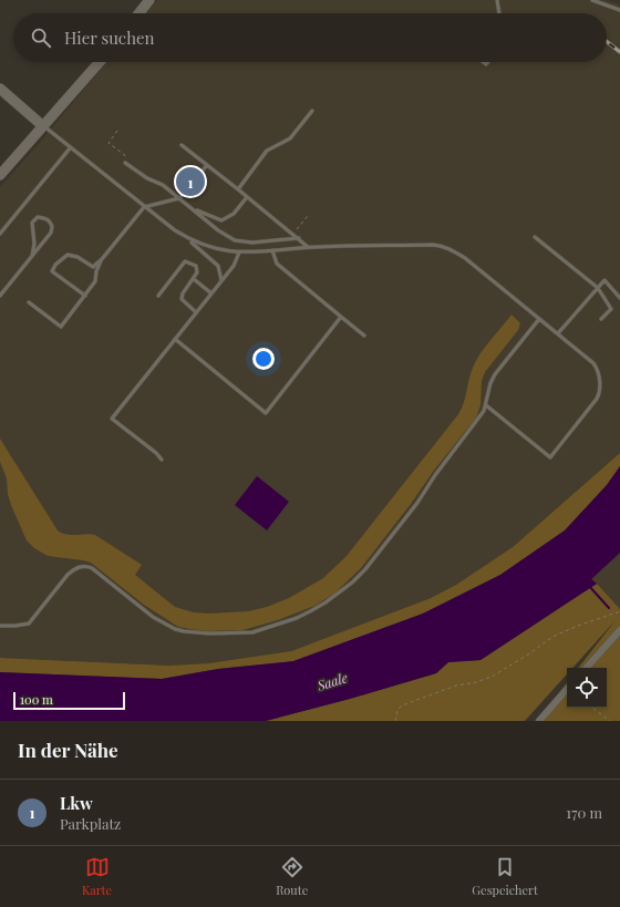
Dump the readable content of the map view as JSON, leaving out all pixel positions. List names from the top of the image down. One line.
{"water":["Saale"],"scale_bar":"100 m","page":{"search":"Hier suchen","pins":"1","scale":"100 m","heading":"In der Nähe","list":[{"mark":"1","name":"Lkw","note":"Parkplatz","value":"170 m"}],"nav":["Karte","Route","Gespeichert"]}}
